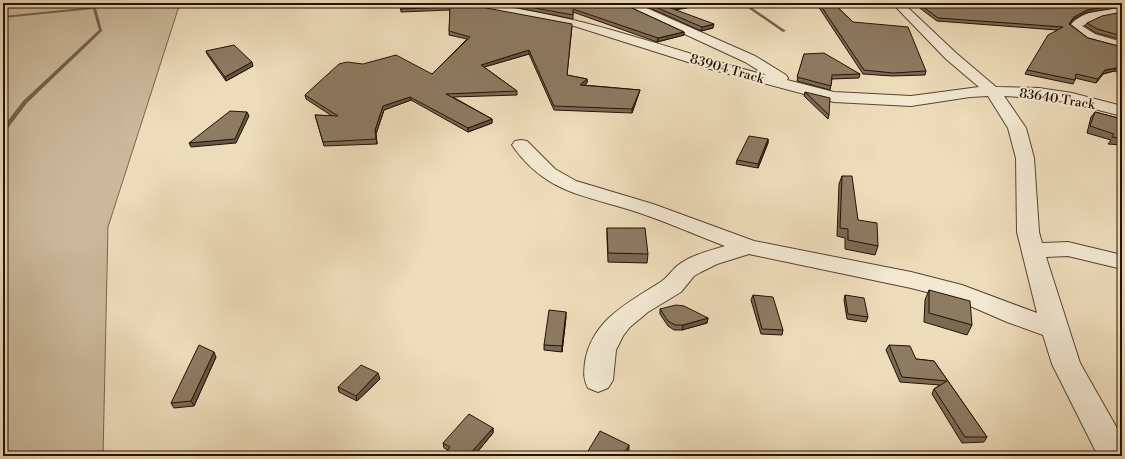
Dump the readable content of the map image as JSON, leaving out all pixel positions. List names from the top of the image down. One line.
{"streets":{"street":["83904 Track","83640 Track"]},"crossings":[["83904 Track","83640 Track"]]}
